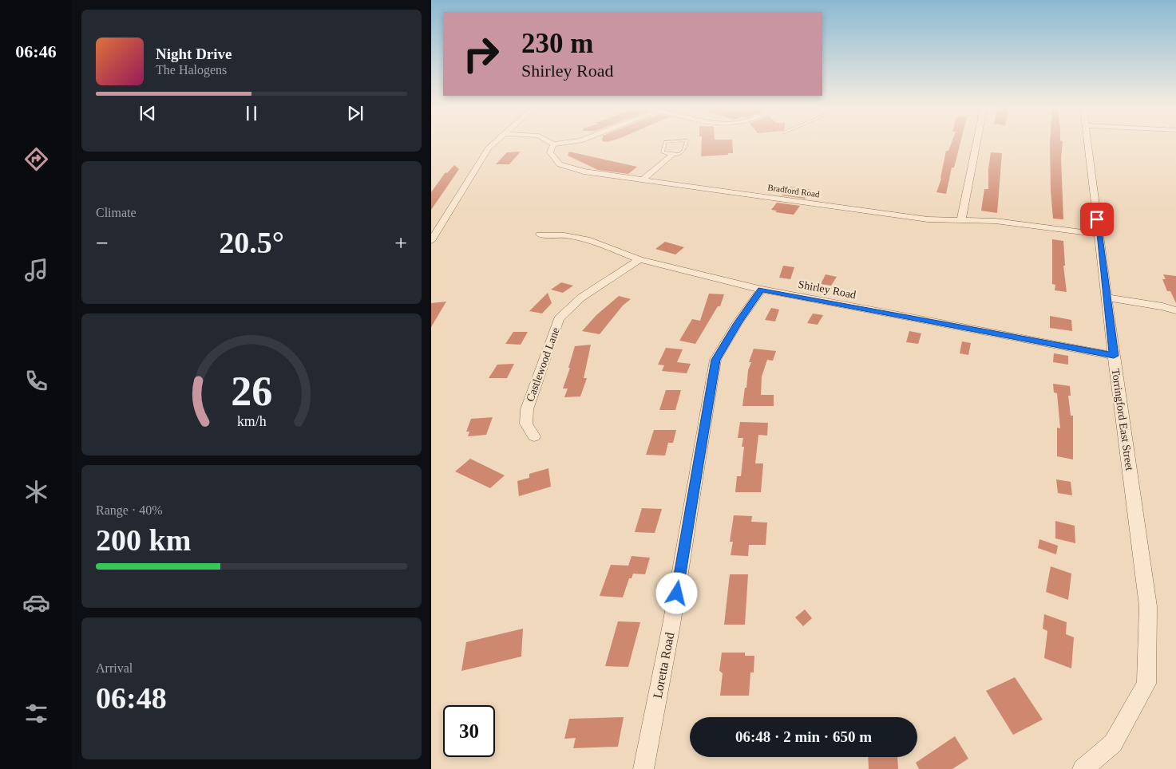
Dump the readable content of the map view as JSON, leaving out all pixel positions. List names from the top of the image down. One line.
{"streets":{"street":["Bradford Road","Shirley Road","Castlewood Lane","Torringford East Street","Loretta Road"]},"crossings":[["Bradford Road","Torringford East Street"],["Shirley Road","Castlewood Lane"],["Shirley Road","Torringford East Street"],["Shirley Road","Loretta Road"]],"page":{"tabs":"06:46","turn":["230 m","Shirley Road"],"song":["Night Drive","The Halogens"],"tile":["Climate",["Range · 40%","200 km"],["Arrival","06:48"]],"heat":["−","20.5°","+"],"limit":"30","trip":"06:48 · 2 min · 650 m","gauge":["26","km/h"]}}
